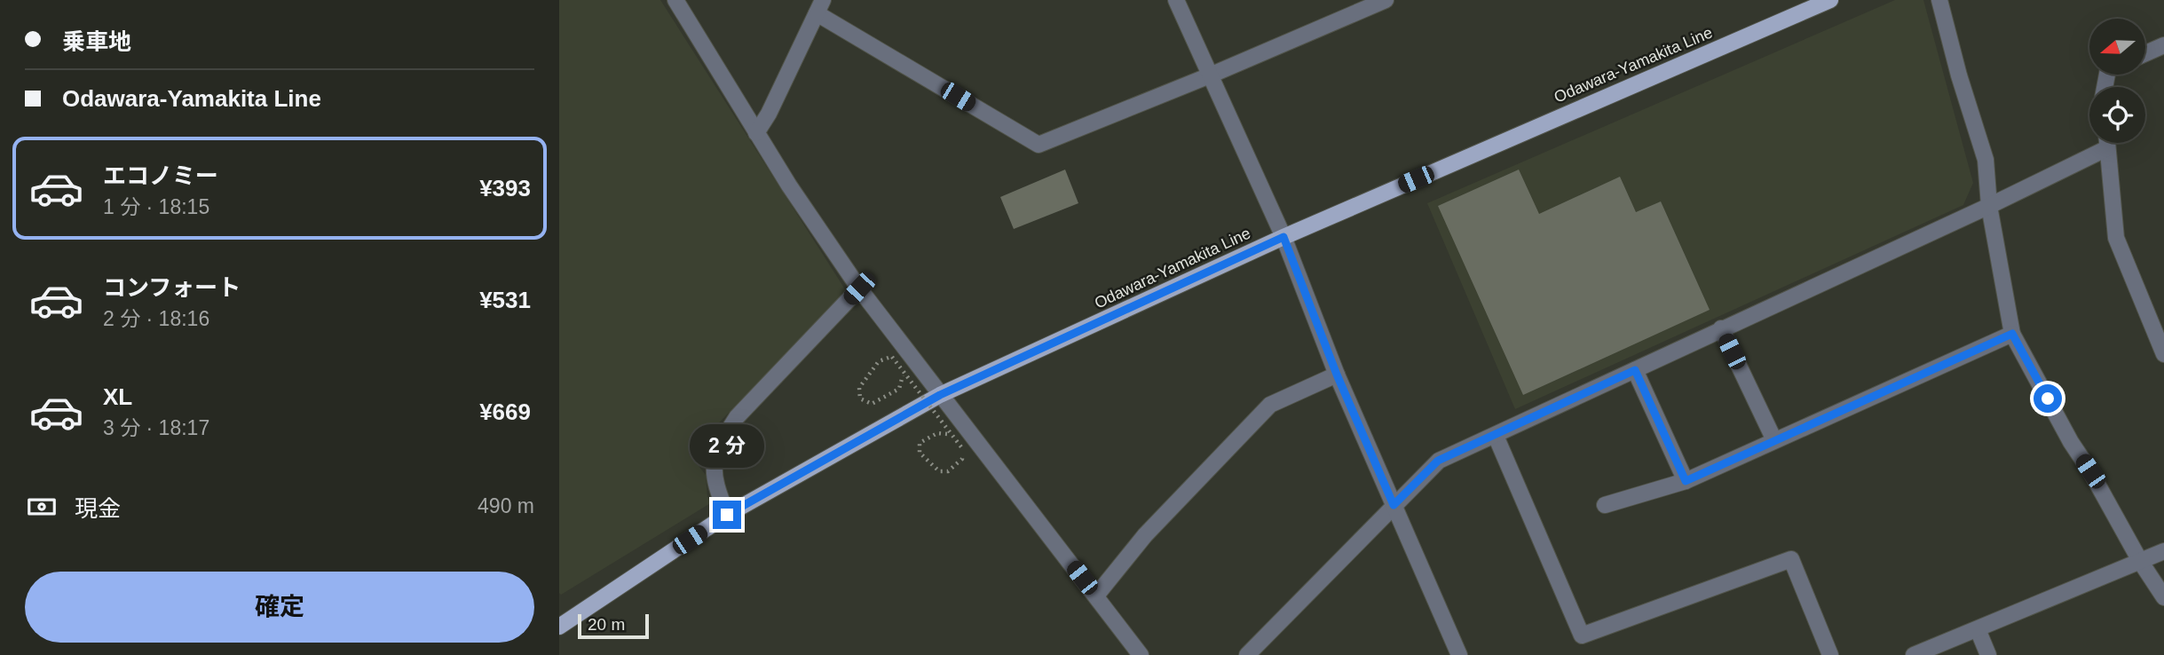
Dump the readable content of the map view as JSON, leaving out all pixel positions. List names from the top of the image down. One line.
{"streets":{"main road":["Odawara-Yamakita Line"]},"scale_bar":"20 m","north":"left","page":{"banner":["乗車地","Odawara-Yamakita Line"],"list":[{"name":"エコノミー","note":"1 分 · 18:15","value":"¥393"},{"name":"コンフォート","note":"2 分 · 18:16","value":"¥531"},{"name":"XL","note":"3 分 · 18:17","value":"¥669"}],"bubble":"2 分","pay":["現金","490 m"],"buttons":"確定","scale":"20 m"}}
